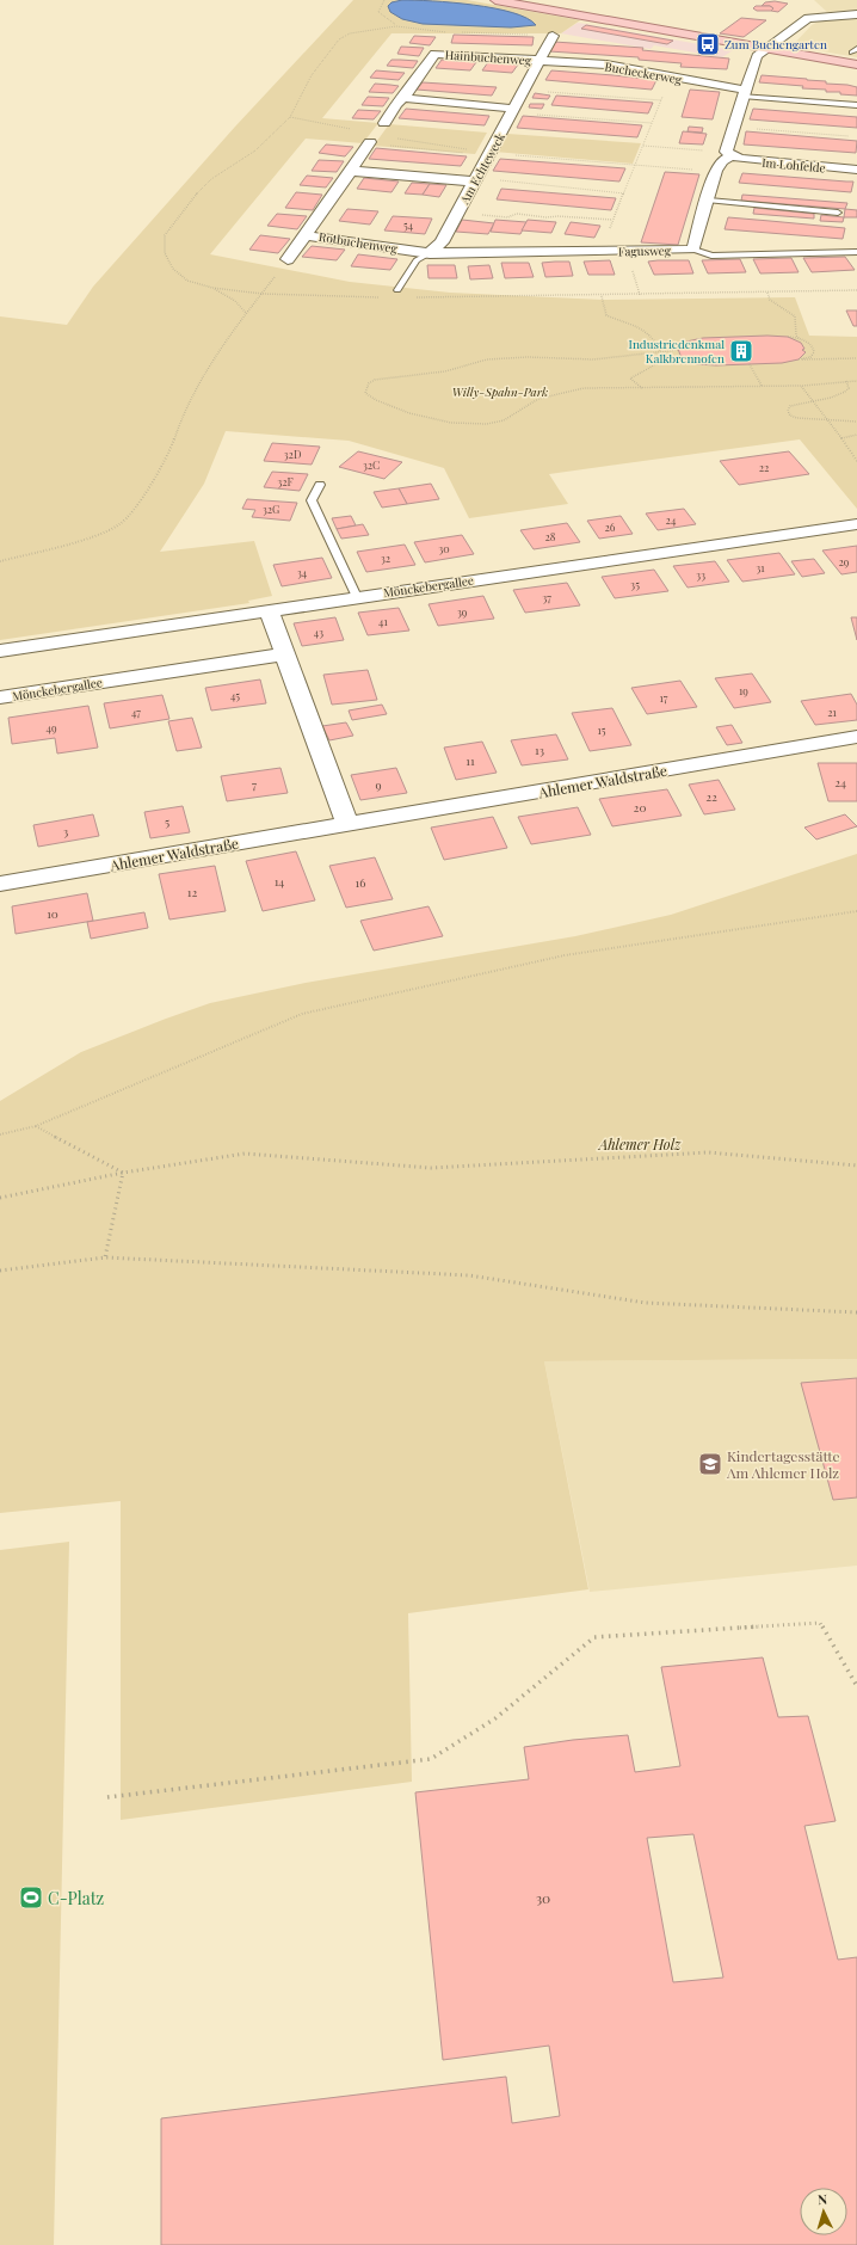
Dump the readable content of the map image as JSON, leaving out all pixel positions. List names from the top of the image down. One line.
{"streets":{"street":["Hainbuchenweg","Bucheckerweg","Im Lohfelde","Am Echteweck","Rotbuchenweg","Fagusweg","Mönckebergallee","Ahlemer Waldstraße"]},"crossings":[["Hainbuchenweg","Bucheckerweg"],["Hainbuchenweg","Am Echteweck"],["Bucheckerweg","Am Echteweck"],["Am Echteweck","Rotbuchenweg"],["Am Echteweck","Fagusweg"],["Rotbuchenweg","Fagusweg"]],"parks":["Willy-Spahn-Park","Ahlemer Holz"],"places":{"bus stop":["Zum Buchengarten"],"building":["Industriedenkmal Kalkbrennofen"],"school or university":["Kindertagesstätte Am Ahlemer Holz"],"sports":["C-Platz"]},"house_numbers":["54","32D","32C","22","32F","32G","24","26","28","30","32","29","31","34","33","35","37","39","41","43","19","45","17","47","21","49","15","13","11","24","7","9","22","20","5","3","14","16","12","10","30"],"north":"top"}
